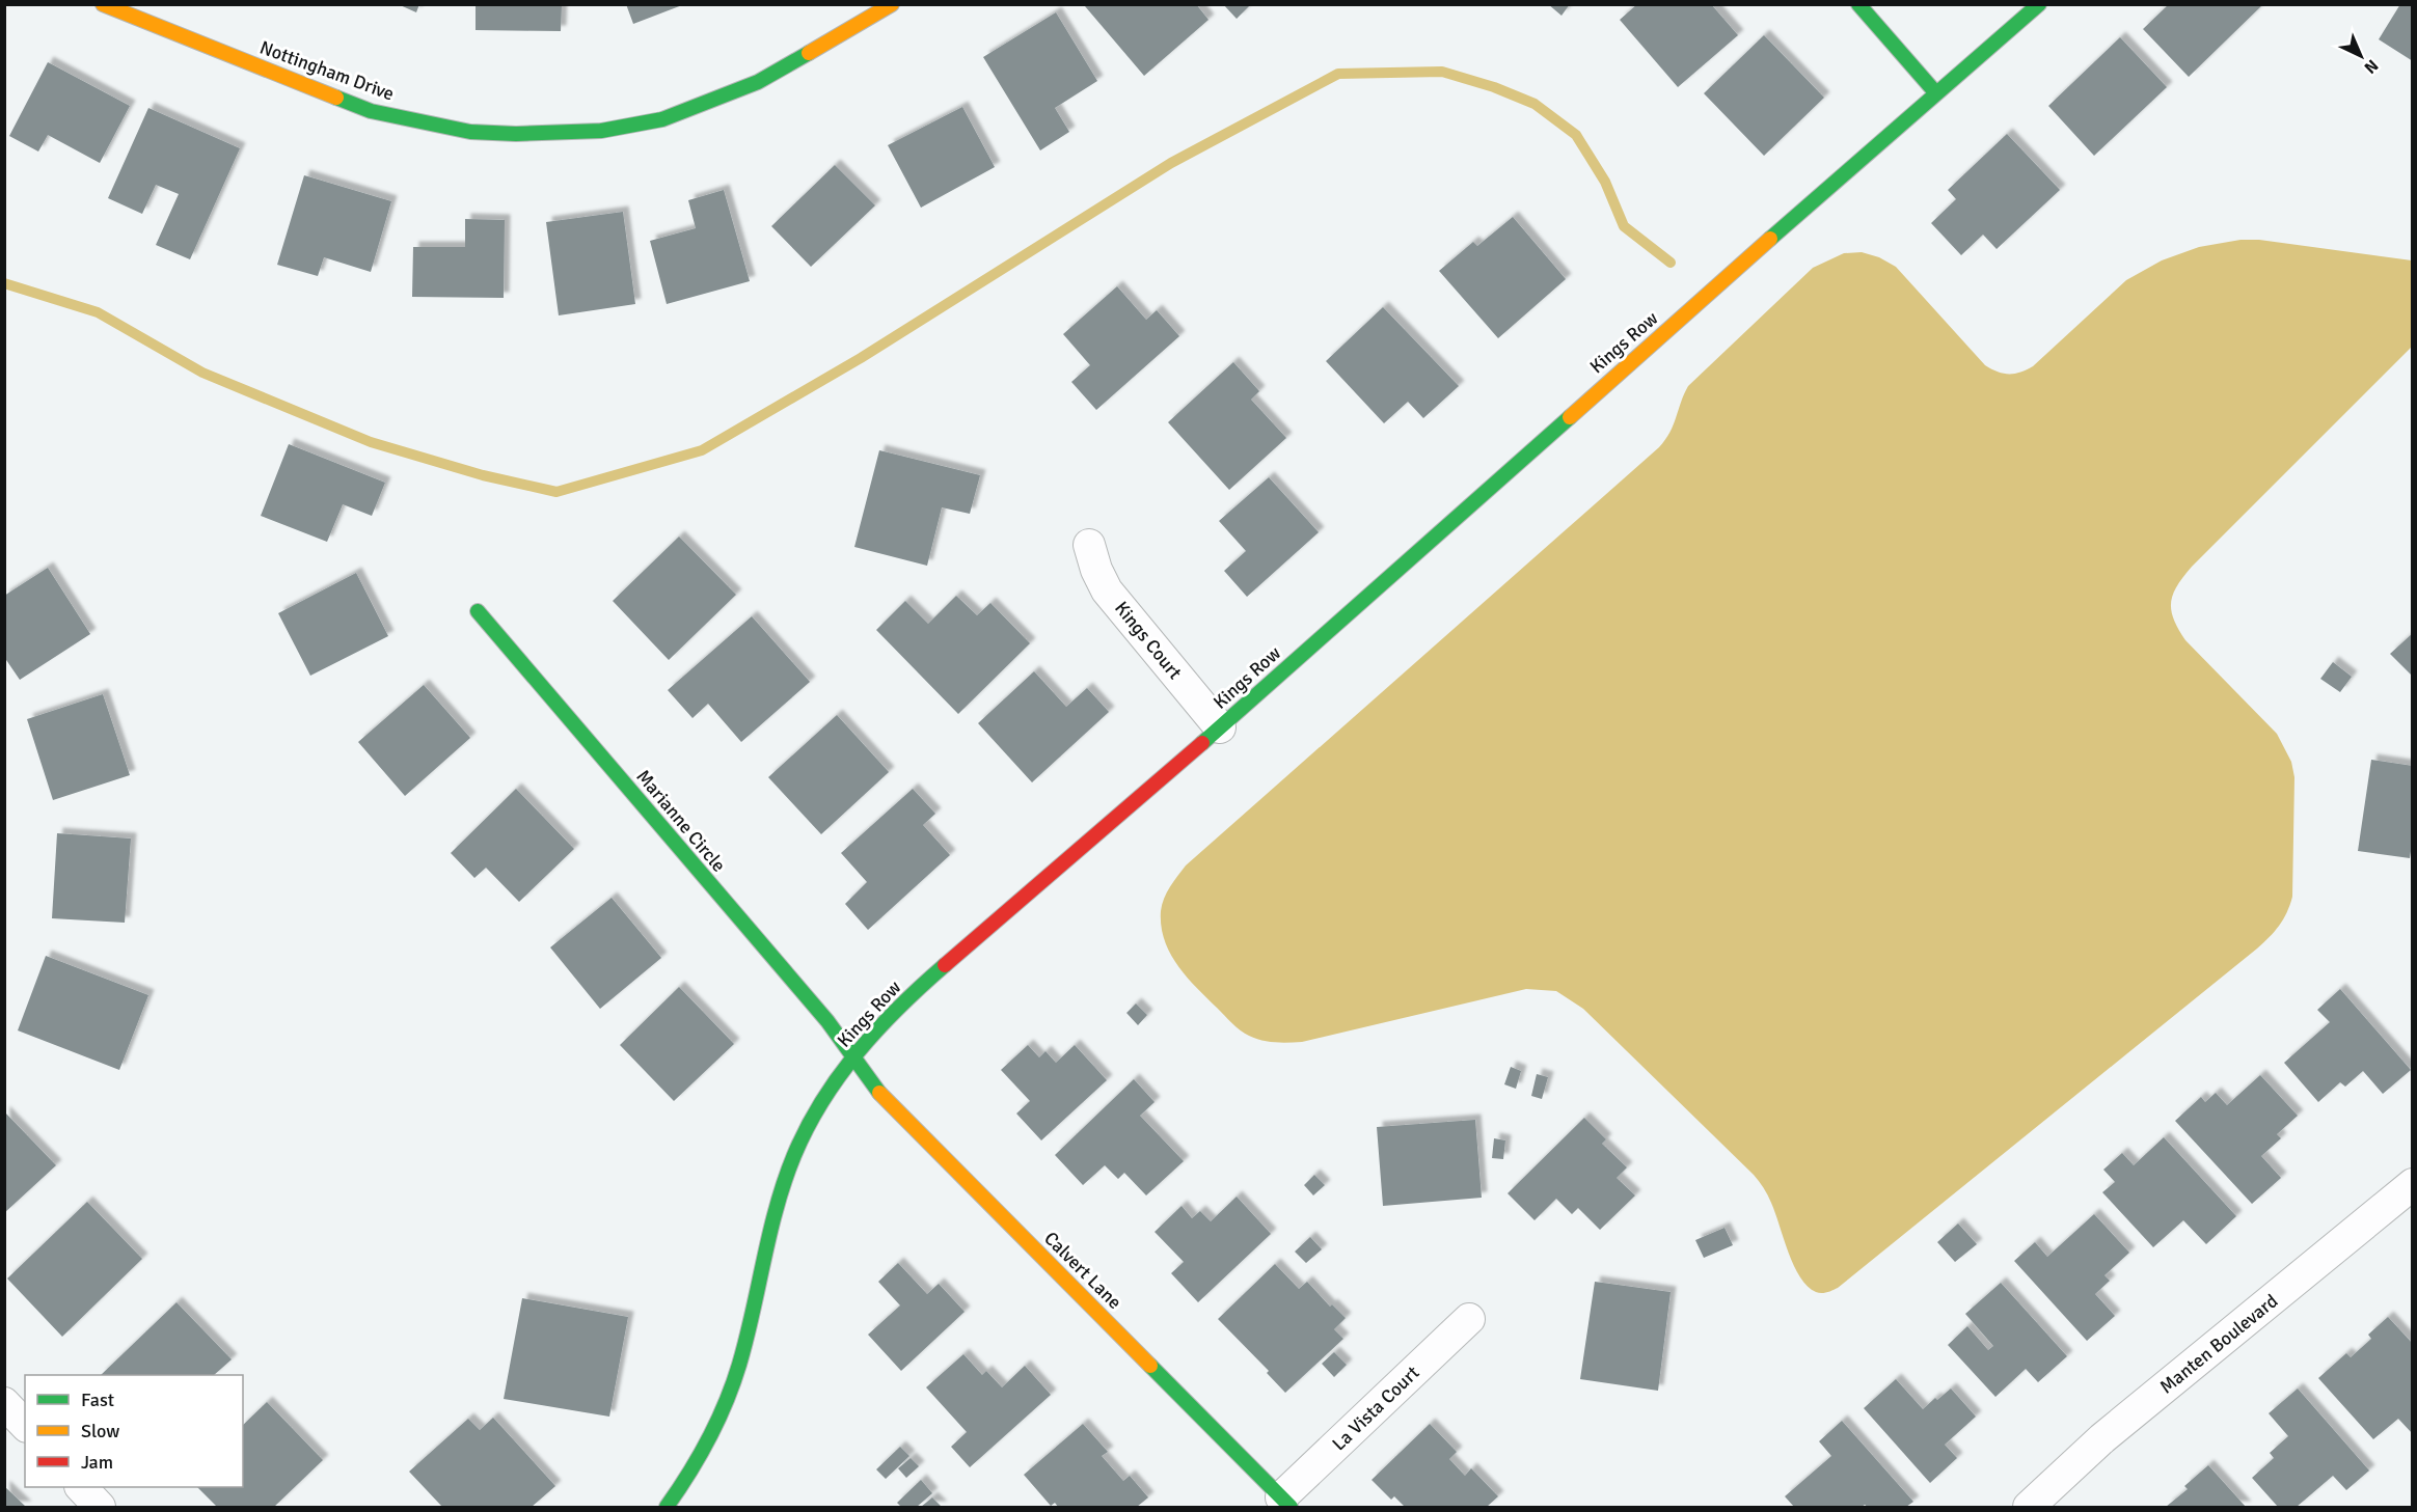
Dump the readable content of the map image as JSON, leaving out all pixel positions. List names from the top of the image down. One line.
{"streets":{"street":["Nottingham Drive","Kings Row","Kings Court","Marianne Circle","Calvert Lane","Manten Boulevard","La Vista Court"]},"crossings":[["Kings Row","Kings Court"],["Kings Row","Marianne Circle"],["Kings Row","Calvert Lane"],["Marianne Circle","Calvert Lane"],["Calvert Lane","La Vista Court"]],"legend":["Fast","Slow","Jam"],"north":"bottom right"}
